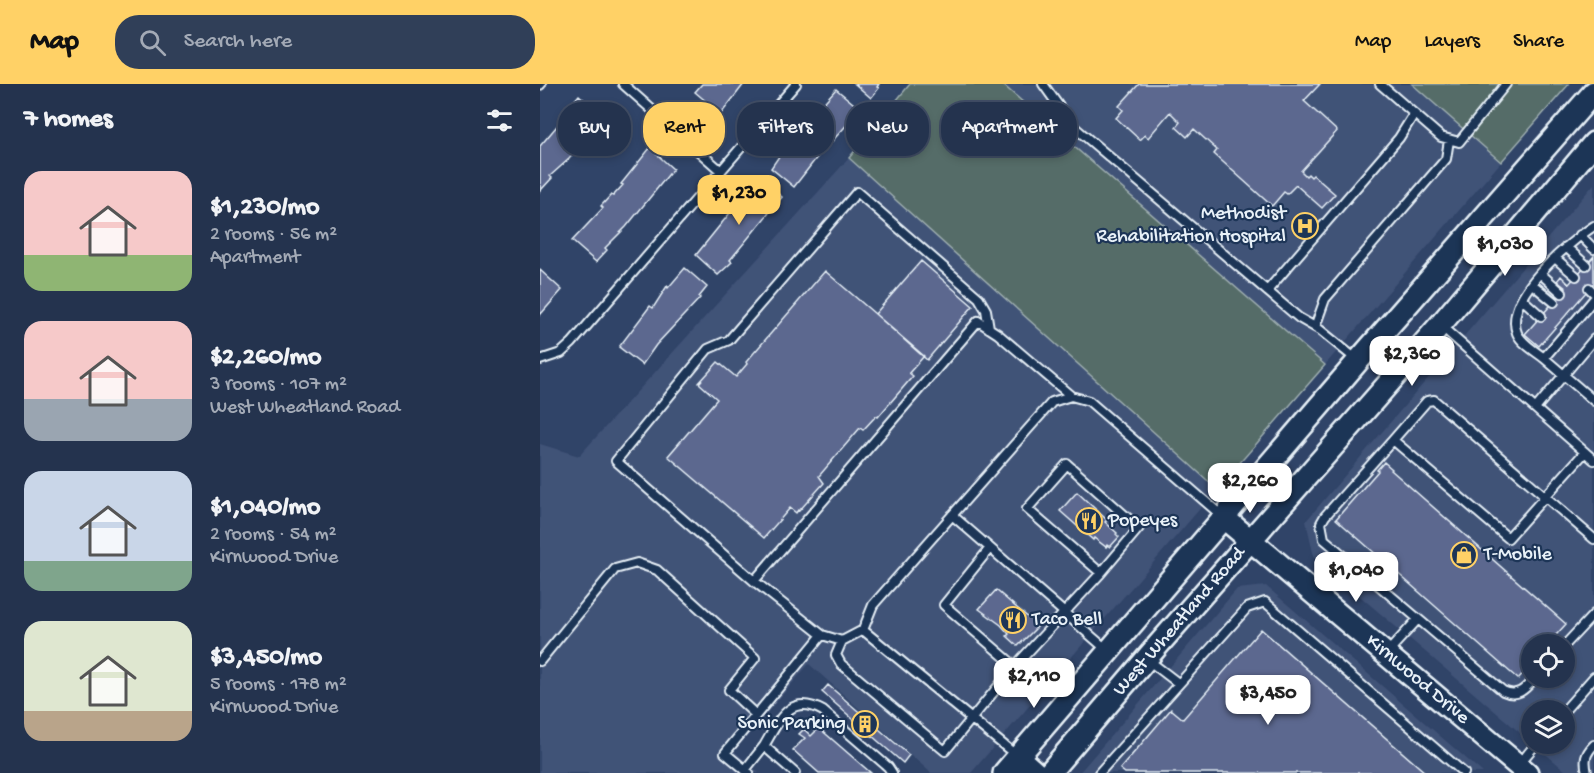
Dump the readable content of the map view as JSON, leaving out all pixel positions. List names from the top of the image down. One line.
{"streets":{"main road":["West Wheatland Road","Kirnwood Drive"]},"crossings":[["West Wheatland Road","Kirnwood Drive"]],"places":{"hospital":["Methodist Rehabilitation Hospital"],"restaurant":["Popeyes","Taco Bell"],"shop":["T-Mobile"],"building":["Sonic Parking"]},"page":{"header":"Map","search":"Search here","nav":["Map","Layers","Share"],"heading":"7 homes","chip":["Buy","Rent","Filters","New","Apartment"],"list":[{"name":"$1,230/mo","note":"2 rooms · 56 m² · Apartment"},{"name":"$2,260/mo","note":"3 rooms · 107 m² · West Wheatland Road"},{"name":"$1,040/mo","note":"2 rooms · 54 m² · Kirnwood Drive"},{"name":"$3,450/mo","note":"5 rooms · 178 m² · Kirnwood Drive"}],"price":["$1,230","$1,030","$2,360","$2,260","$1,040","$2,110","$3,450"]}}
